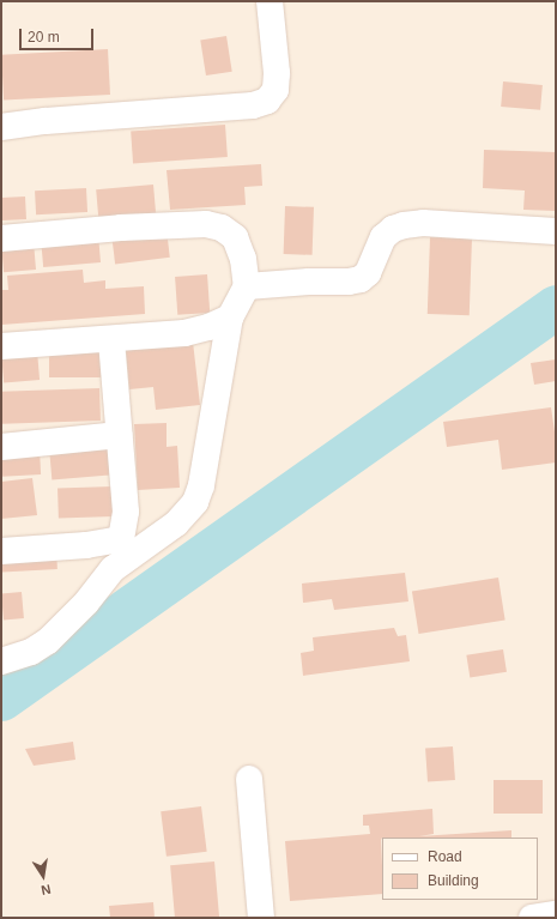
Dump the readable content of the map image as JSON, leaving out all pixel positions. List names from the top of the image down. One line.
{"legend":["Road","Building"],"scale_bar":"20 m","north":"bottom"}
